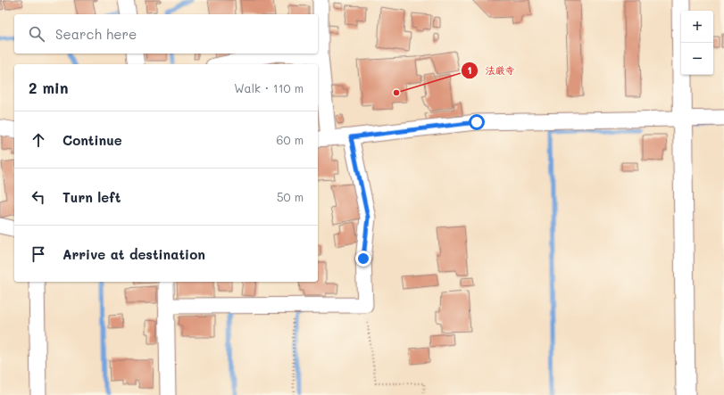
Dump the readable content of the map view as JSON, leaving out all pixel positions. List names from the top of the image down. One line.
{"places":["法厳寺"],"page":{"map_buttons":["+","−"],"search":"Search here","heading":["2 min","Walk · 110 m"],"list":[["Continue","60 m"],["Turn left","50 m"],"Arrive at destination"]}}
